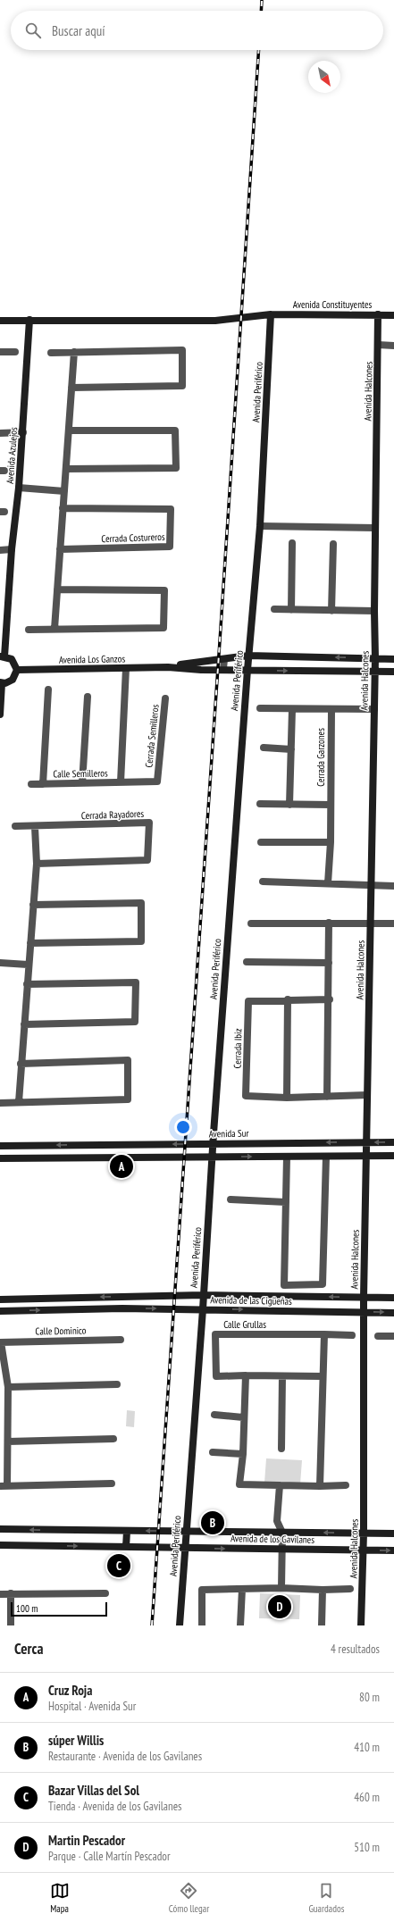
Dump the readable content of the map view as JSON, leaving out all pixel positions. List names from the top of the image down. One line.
{"streets":{"main road":["Avenida Constituyentes","Avenida Halcones","Avenida Periférico","Avenida Azulejos","Avenida Los Ganzos","Avenida Sur","Avenida de las Cigüeñas","Avenida de los Gavilanes"],"street":["Cerrada Costureros","Cerrada Semilleros","Cerrada Garzones","Calle Semilleros","Cerrada Rayadores","Cerrada Ibiz","Calle Grullas","Calle Dominico"]},"crossings":[["Avenida Constituyentes","Avenida Halcones"],["Avenida Constituyentes","Avenida Periférico"],["Avenida Constituyentes","Avenida Azulejos"],["Avenida Halcones","Cerrada Ibiz"],["Avenida Halcones","Avenida Sur"],["Avenida Halcones","Avenida de las Cigüeñas"],["Avenida Halcones","Avenida de los Gavilanes"],["Avenida Periférico","Avenida Sur"],["Avenida Periférico","Avenida de las Cigüeñas"],["Avenida Periférico","Avenida de los Gavilanes"],["Avenida Azulejos","Avenida Los Ganzos"],["Avenida Los Ganzos","Calle Semilleros"],["Cerrada Semilleros","Calle Semilleros"]],"scale_bar":"100 m","north":"bottom right","page":{"search":"Buscar aquí","pins":["A","B","C","D"],"scale":"100 m","heading":["Cerca","4 resultados"],"list":[{"mark":"A","name":"Cruz Roja","note":"Hospital · Avenida Sur","value":"80 m"},{"mark":"B","name":"súper Willis","note":"Restaurante · Avenida de los Gavilanes","value":"410 m"},{"mark":"C","name":"Bazar Villas del Sol","note":"Tienda · Avenida de los Gavilanes","value":"460 m"},{"mark":"D","name":"Martin Pescador","note":"Parque · Calle Martín Pescador","value":"510 m"}],"nav":["Mapa","Cómo llegar","Guardados"]}}
